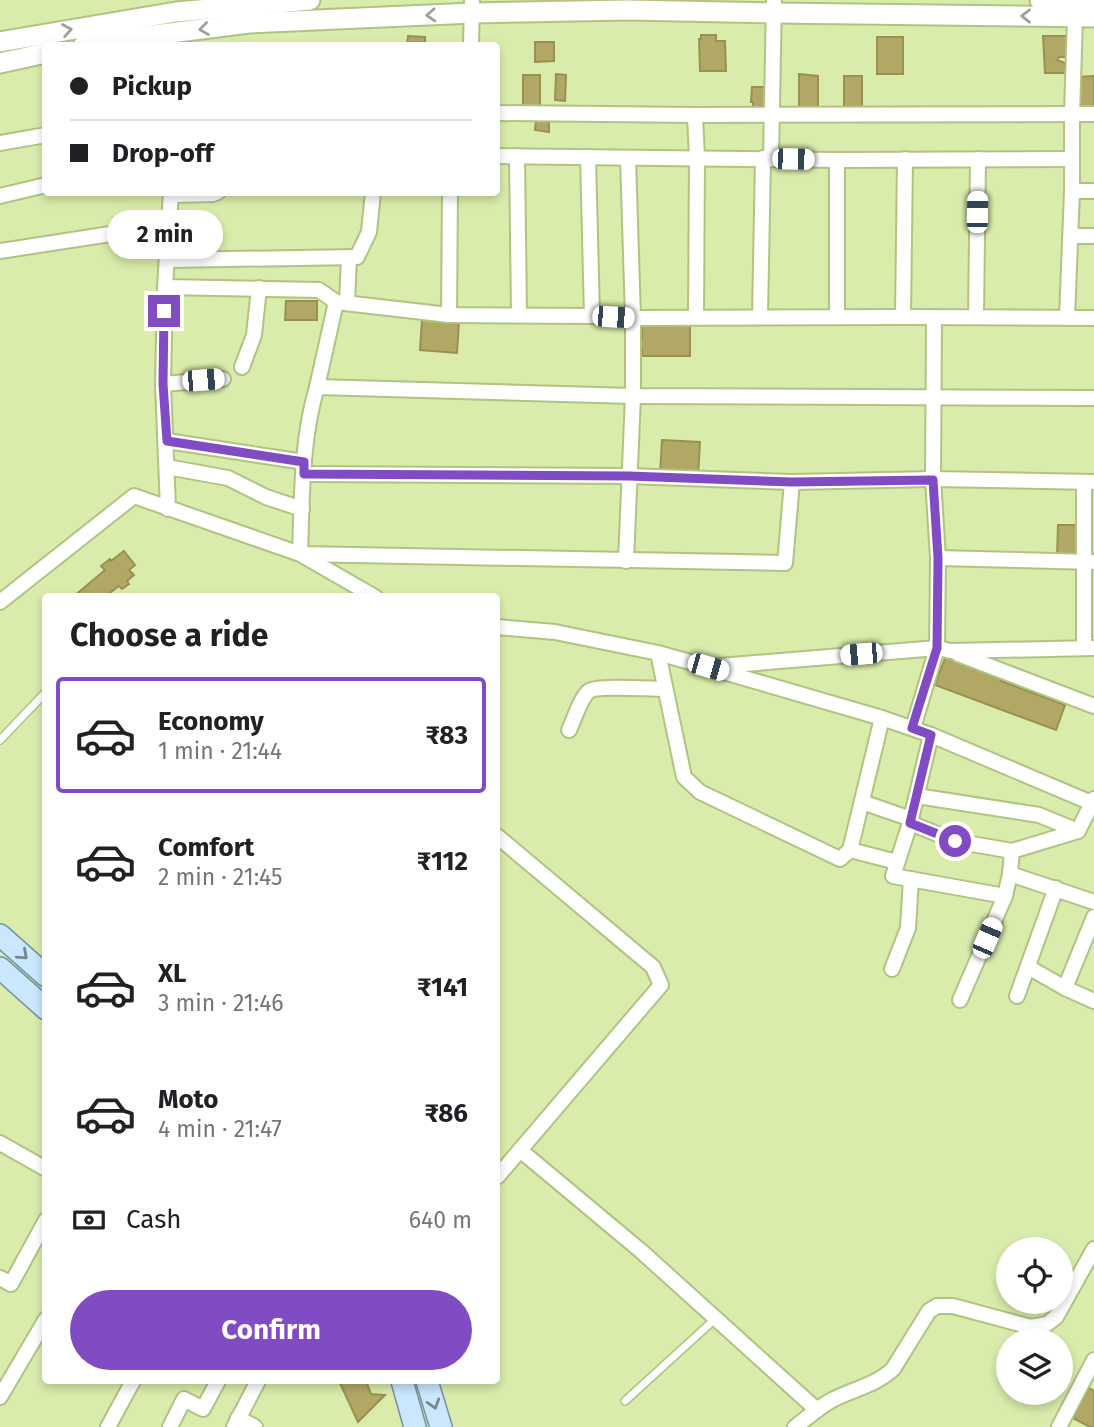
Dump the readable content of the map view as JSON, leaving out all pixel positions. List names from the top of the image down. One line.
{"page":{"banner":["Pickup","Drop-off"],"bubble":"2 min","heading":"Choose a ride","list":[{"name":"Economy","note":"1 min · 21:44","value":"₹83"},{"name":"Comfort","note":"2 min · 21:45","value":"₹112"},{"name":"XL","note":"3 min · 21:46","value":"₹141"},{"name":"Moto","note":"4 min · 21:47","value":"₹86"}],"pay":["Cash","640 m"],"buttons":"Confirm"}}
